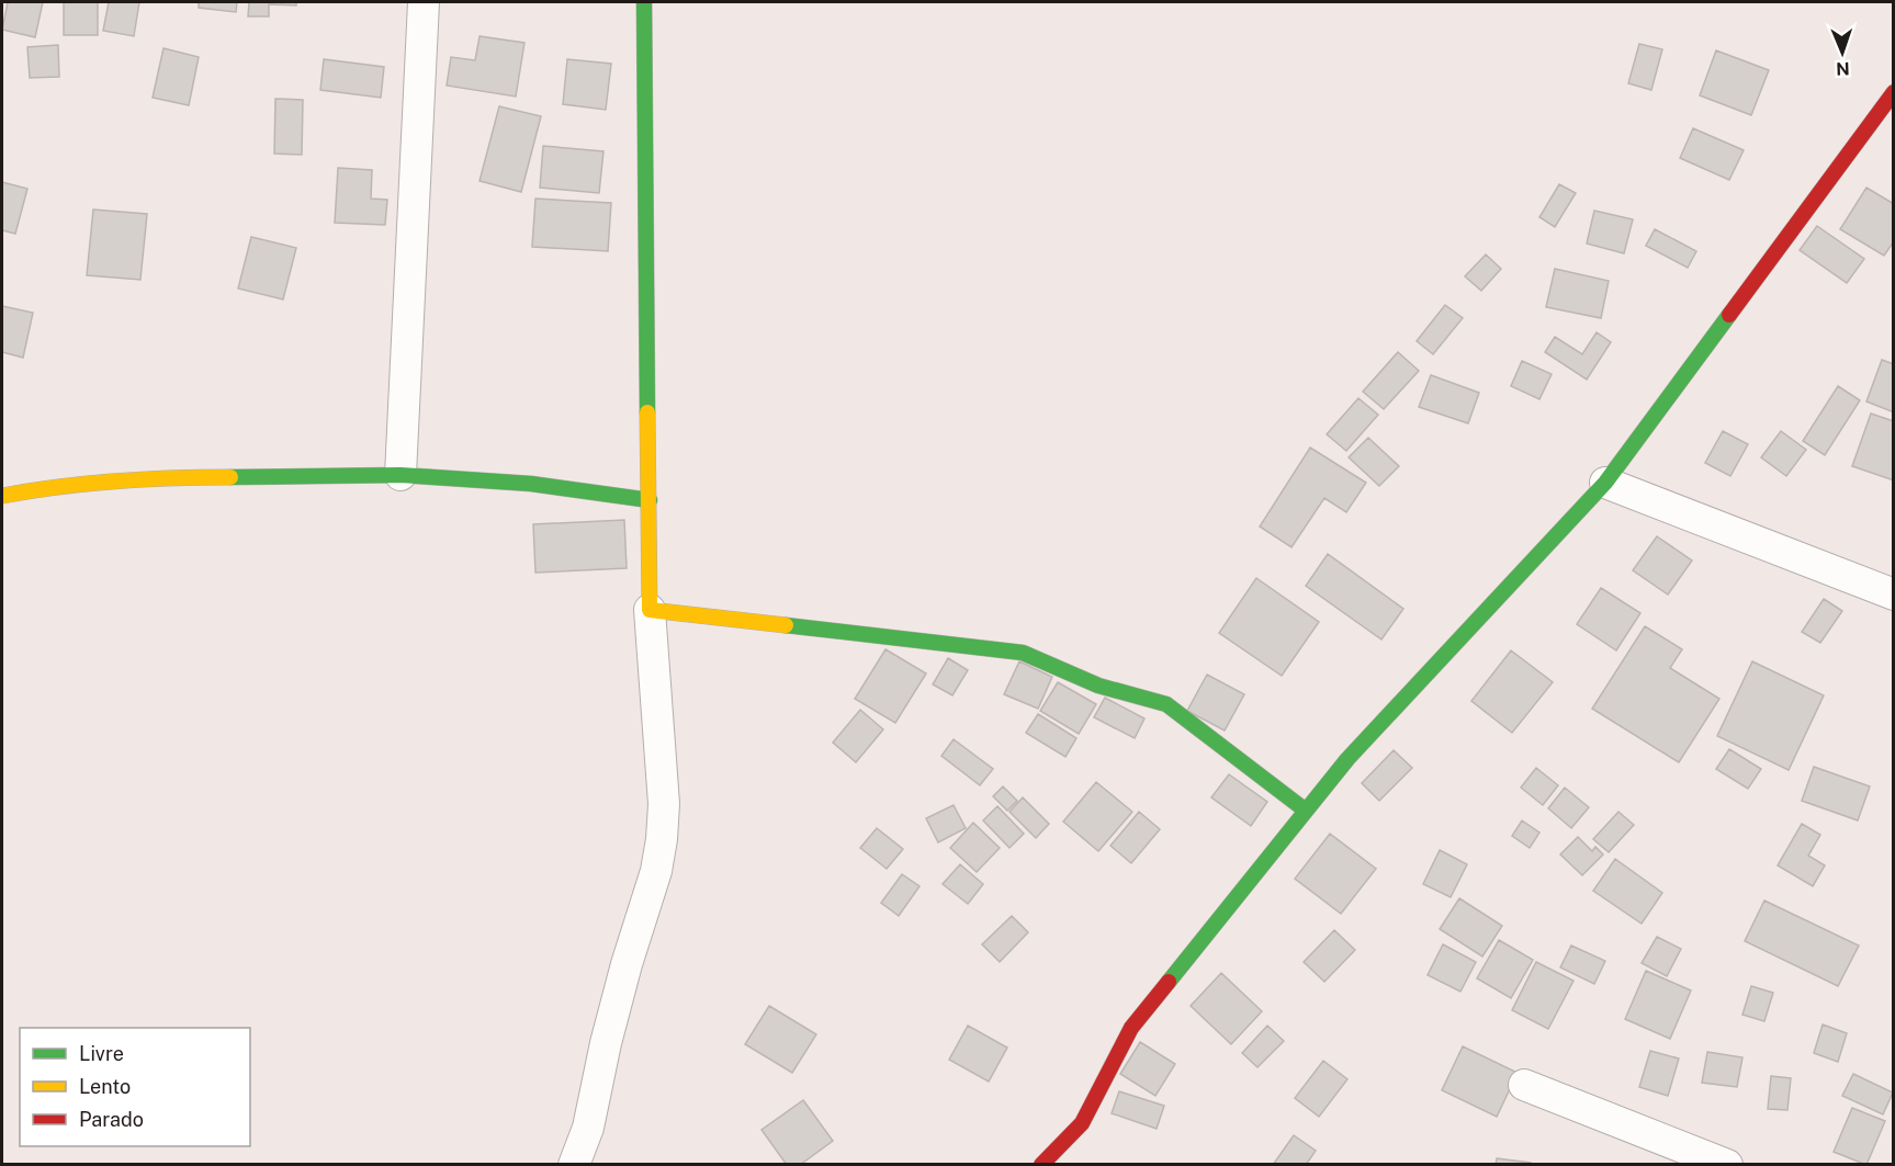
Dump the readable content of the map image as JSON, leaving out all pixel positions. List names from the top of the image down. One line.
{"legend":["Livre","Lento","Parado"],"north":"bottom"}
